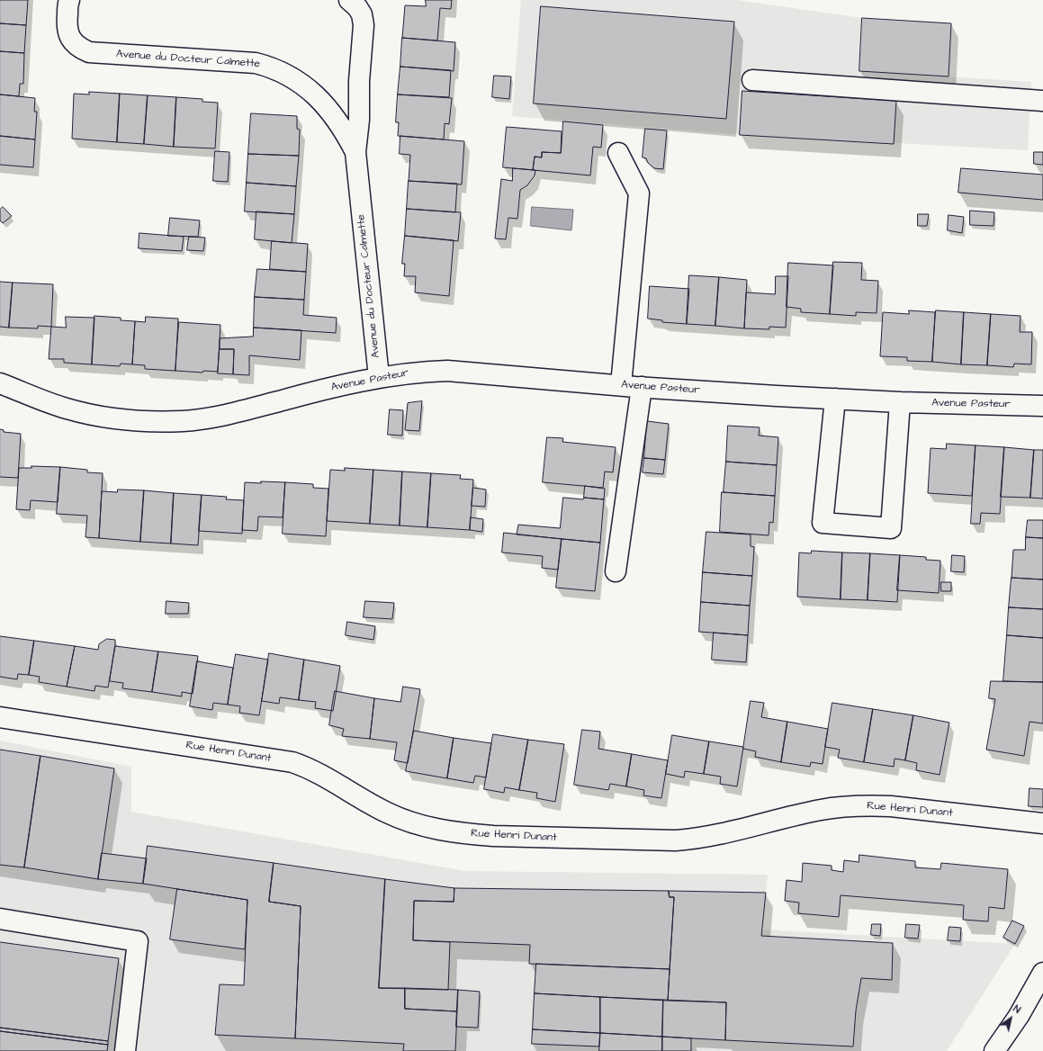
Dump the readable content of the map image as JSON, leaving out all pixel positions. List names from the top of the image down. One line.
{"streets":{"street":["Avenue du Docteur Calmette","Avenue Pasteur","Rue Henri Dunant"]},"crossings":[["Avenue du Docteur Calmette","Avenue Pasteur"]],"north":"top right"}
